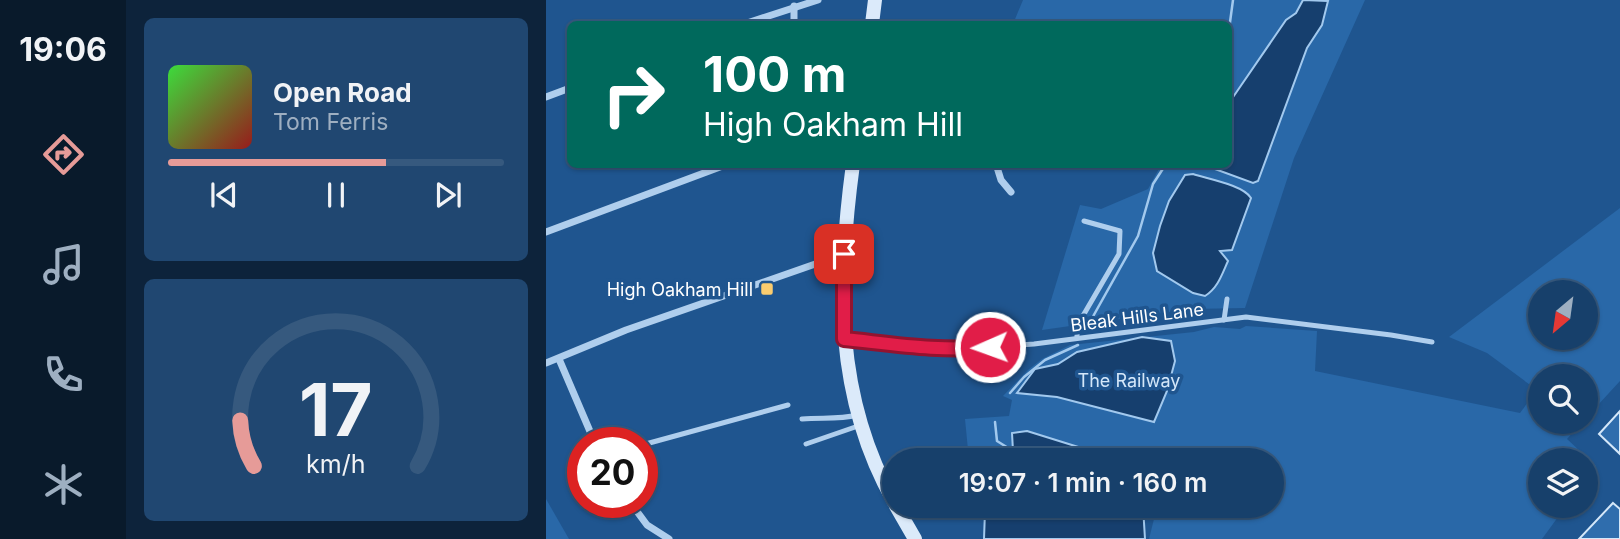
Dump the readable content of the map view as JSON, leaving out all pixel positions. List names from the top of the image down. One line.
{"streets":{"lane":["Bleak Hills Lane"]},"parks":["The Railway"],"places":{"transit":["High Oakham Hill"]},"north":"bottom left","page":{"tabs":"19:06","turn":["100 m","High Oakham Hill"],"song":["Open Road","Tom Ferris"],"limit":"20","trip":"19:07 · 1 min · 160 m","gauge":["17","km/h"]}}
